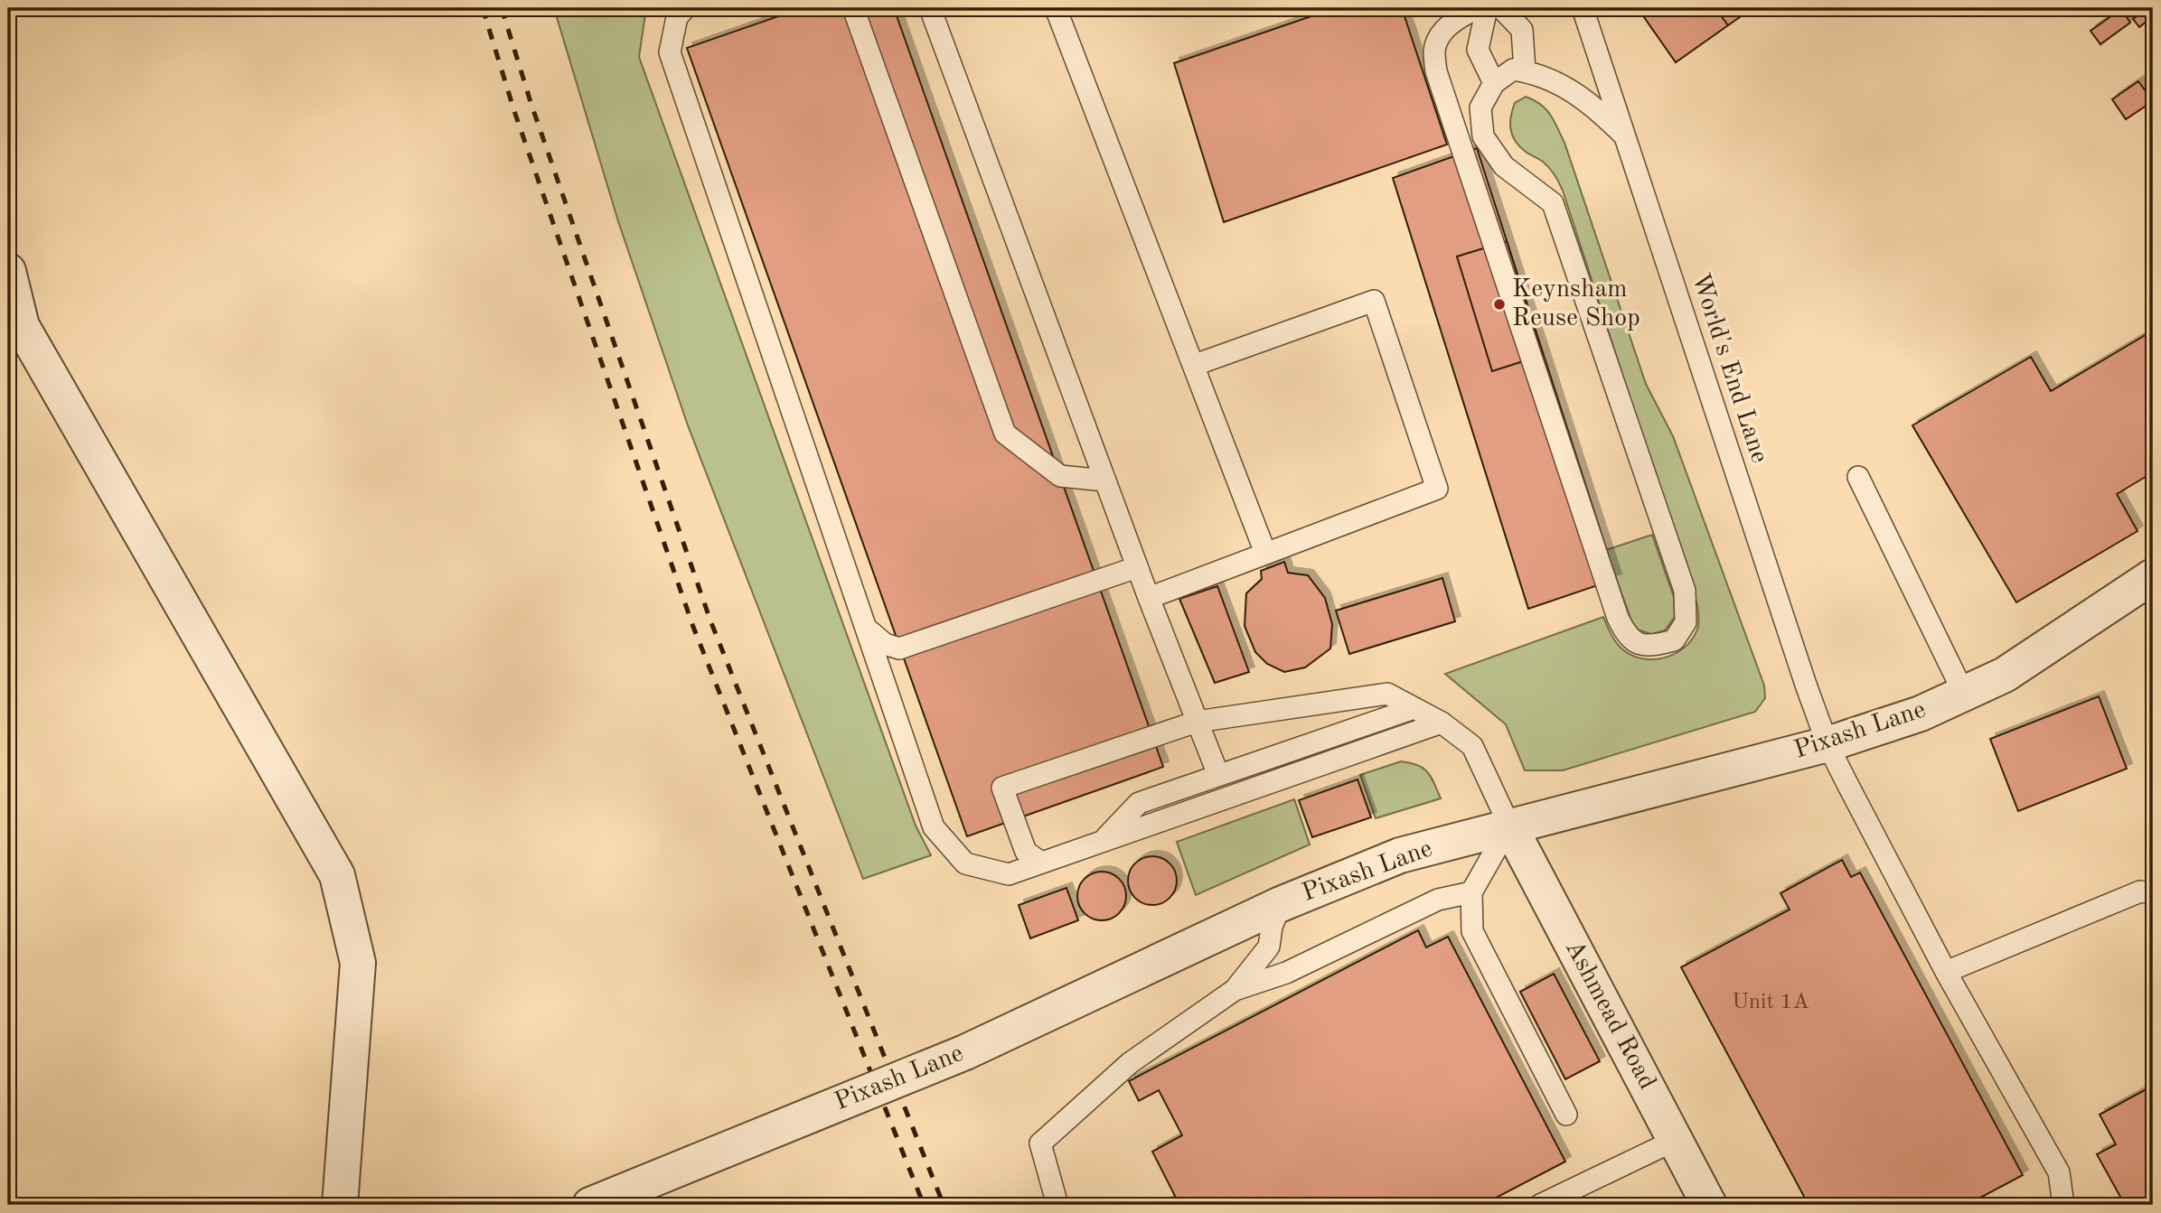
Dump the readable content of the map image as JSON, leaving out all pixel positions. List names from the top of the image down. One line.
{"streets":{"street":["Pixash Lane","Ashmead Road"],"lane":["World's End Lane"]},"crossings":[["World's End Lane","Pixash Lane"],["Pixash Lane","Ashmead Road"]],"places":["Keynsham Reuse Shop"],"house_numbers":["Unit 1A"]}
